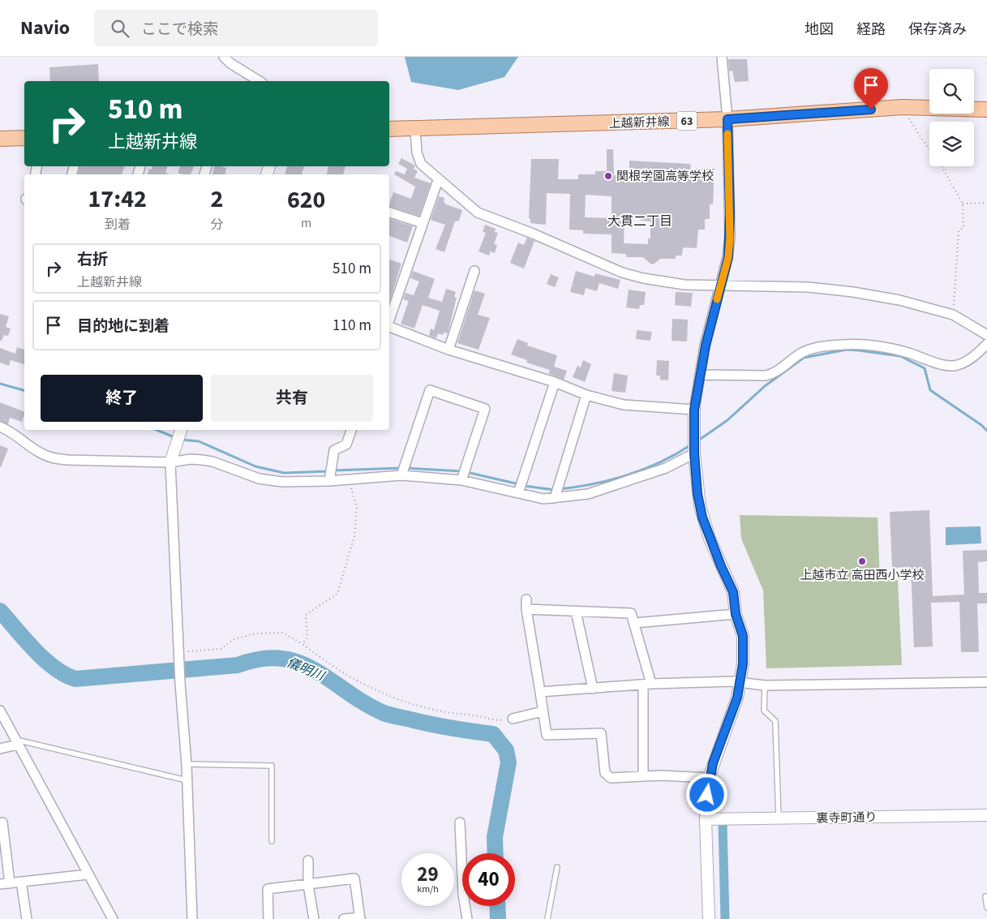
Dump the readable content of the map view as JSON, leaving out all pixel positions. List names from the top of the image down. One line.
{"streets":{"main road":["63","上越新井線"],"street":["裏寺町通り"]},"districts":["大貫二丁目"],"water":["儀明川"],"places":["関根学園高等学校","上越市立 高田西小学校"],"page":{"header":"Navio","search":"ここで検索","nav":["地図","経路","保存済み"],"turn":["510 m","上越新井線"],"eta":["17:42","到着","2","分","620","m"],"list":[{"name":"右折","note":"上越新井線","value":"510 m"},{"name":"目的地に到着","value":"110 m"}],"buttons":["終了","共有"],"speed":"29 km/h","limit":"40"}}
